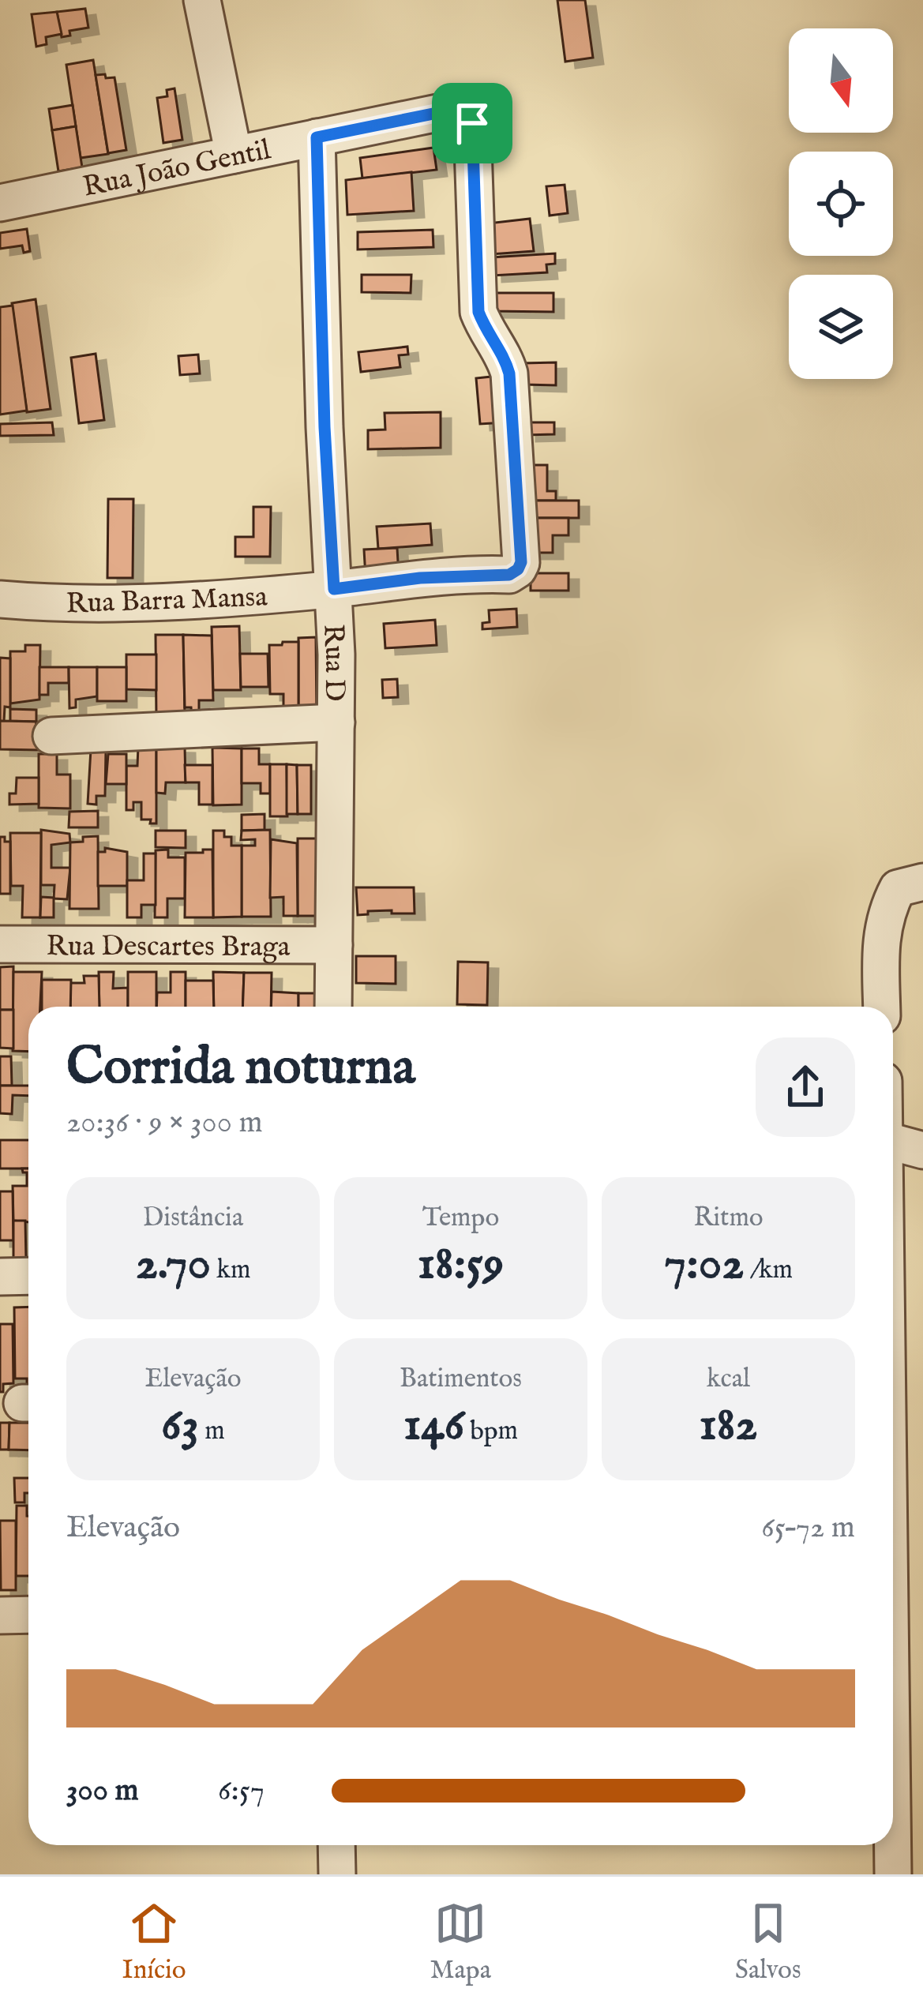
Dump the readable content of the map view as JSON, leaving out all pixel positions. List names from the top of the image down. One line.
{"streets":{"street":["Rua João Gentil","Rua Barra Mansa","Rua D","Rua Descartes Braga"]},"crossings":[["Rua João Gentil","Rua Barra Mansa"],["Rua João Gentil","Rua D"],["Rua Barra Mansa","Rua D"],["Rua D","Rua Descartes Braga"]],"north":"bottom","page":{"heading":["Corrida noturna","20:36 · 9 × 300 m"],"stats":[["Distância","2.70 km"],["Tempo","18:59"],["Ritmo","7:02 /km"],["Elevação","63 m"],["Batimentos","146 bpm"],["kcal","182"]],"chart":["Elevação","65–72 m"],"list":[{"name":"300 m","note":"6:57"}],"tabs":["Início","Mapa","Salvos"]}}
